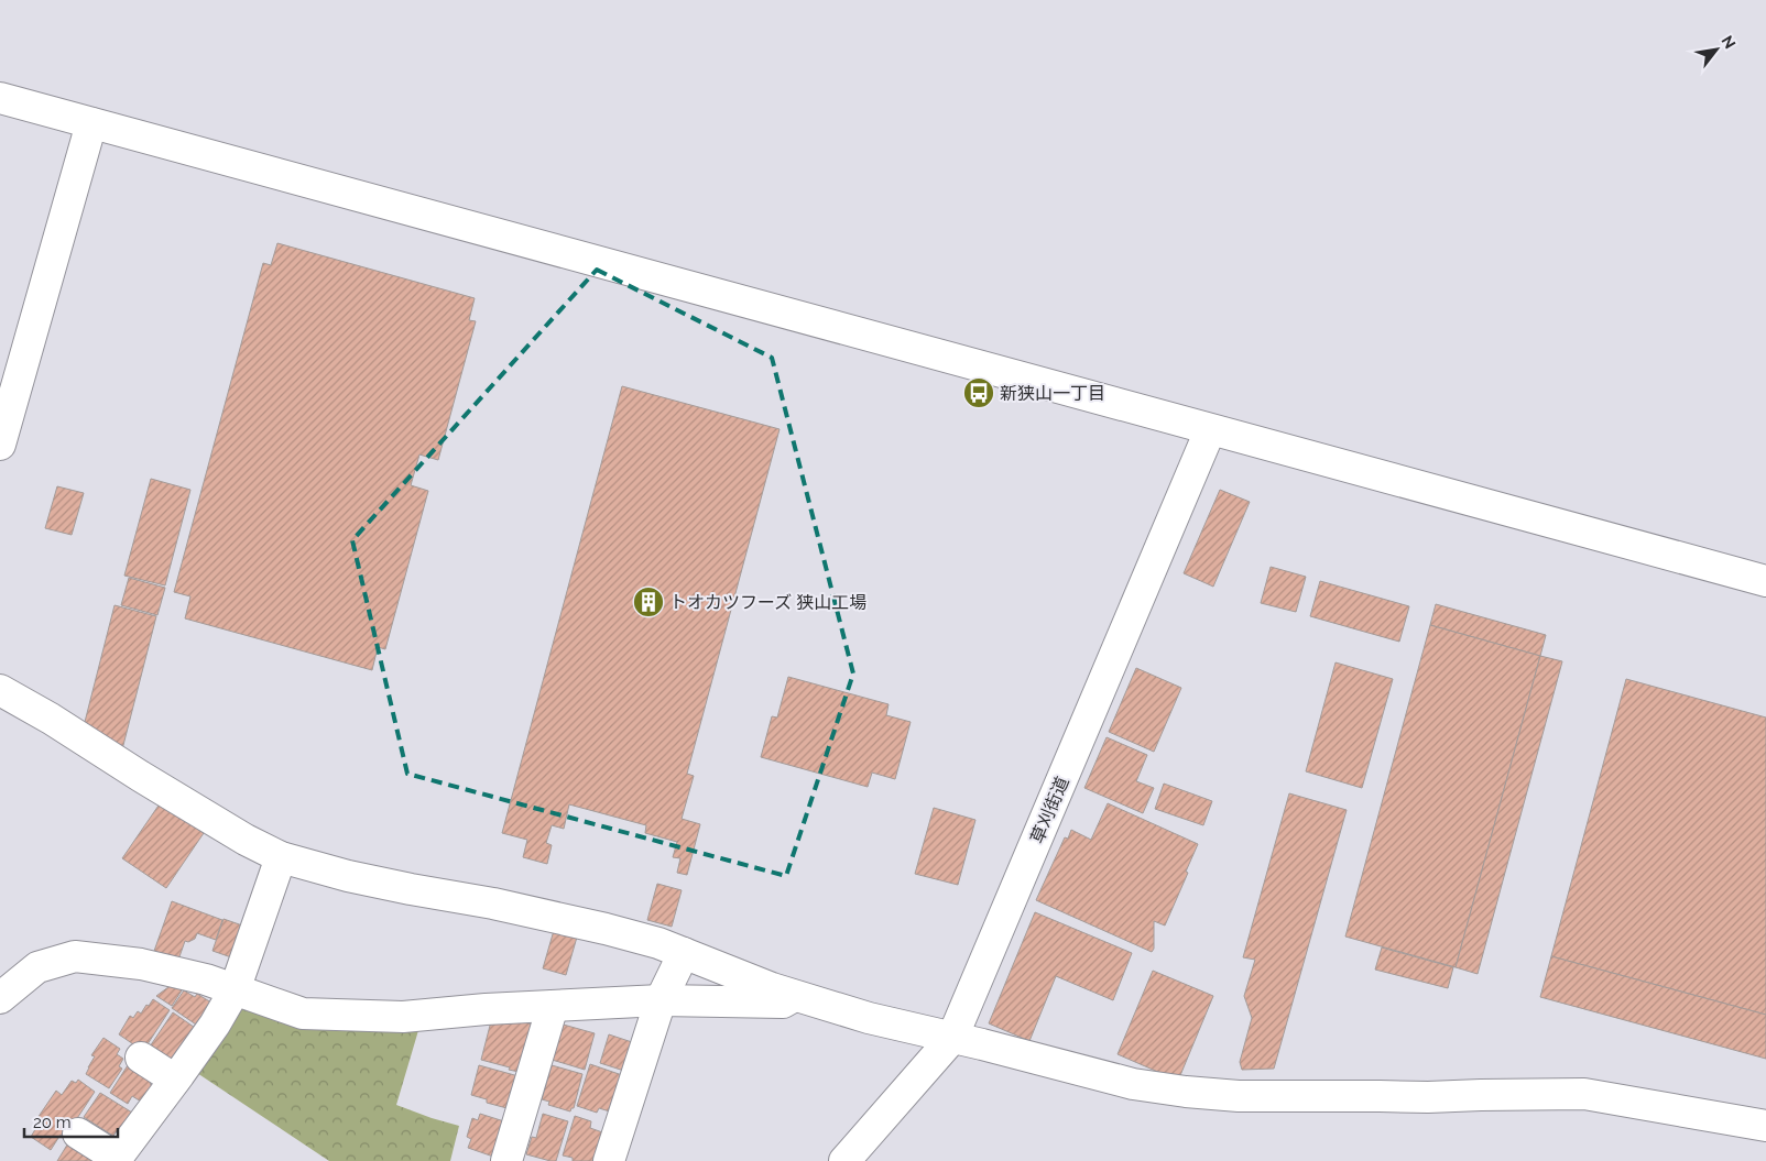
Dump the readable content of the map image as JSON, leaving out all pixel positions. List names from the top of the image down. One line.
{"streets":{"street":["草刈街道"]},"places":{"bus stop":["新狭山一丁目"],"building":["トオカツフーズ 狭山工場"]},"scale_bar":"20 m","north":"top right"}
